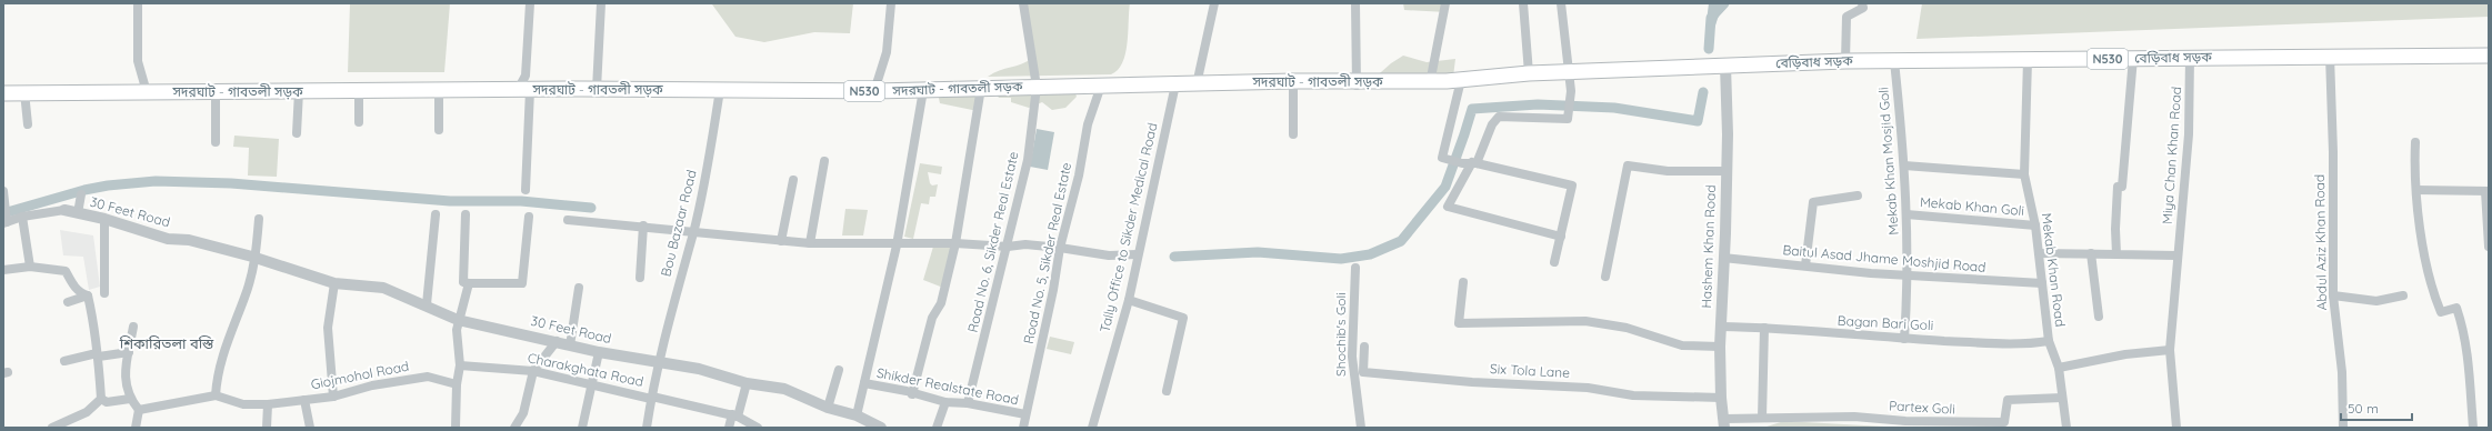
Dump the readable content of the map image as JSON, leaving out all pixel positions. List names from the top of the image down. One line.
{"streets":{"highway":["বেড়িবাধ সড়ক","N530","সদরঘাট - গাবতলী সড়ক"],"street":["Miya Chan Khan Road","Mekab Khan Mosjid Goli","Mekab Khan Goli","30 Feet Road","Bou Bazaar Road","Tally Office to Sikder Medical Road","Road No. 6, Sikder Real Estate","Abdul Aziz Khan Road","Hashem Khan Road","Road No. 5, Sikder Real Estate","Baitul Asad Jhame Moshjid Road","Mekab Khan Road","Bagan Bari Goli","Shochib's Goli","Charakghata Road","Six Tola Lane","Giojmohol Road","Shikder Realstate Road","Partex Goli"]},"crossings":[["বেড়িবাধ সড়ক","সদরঘাট - গাবতলী সড়ক"],["বেড়িবাধ সড়ক","Miya Chan Khan Road"],["বেড়িবাধ সড়ক","Mekab Khan Mosjid Goli"],["বেড়িবাধ সড়ক","Abdul Aziz Khan Road"],["বেড়িবাধ সড়ক","Hashem Khan Road"],["বেড়িবাধ সড়ক","Mekab Khan Road"],["সদরঘাট - গাবতলী সড়ক","Bou Bazaar Road"],["সদরঘাট - গাবতলী সড়ক","Tally Office to Sikder Medical Road"],["সদরঘাট - গাবতলী সড়ক","Road No. 6, Sikder Real Estate"],["সদরঘাট - গাবতলী সড়ক","Hashem Khan Road"],["সদরঘাট - গাবতলী সড়ক","Road No. 5, Sikder Real Estate"],["Mekab Khan Mosjid Goli","Mekab Khan Goli"],["Mekab Khan Mosjid Goli","Baitul Asad Jhame Moshjid Road"],["Mekab Khan Mosjid Goli","Bagan Bari Goli"],["Mekab Khan Goli","Mekab Khan Road"],["30 Feet Road","Bou Bazaar Road"],["Bou Bazaar Road","Charakghata Road"],["Road No. 6, Sikder Real Estate","Shikder Realstate Road"],["Hashem Khan Road","Baitul Asad Jhame Moshjid Road"],["Hashem Khan Road","Bagan Bari Goli"],["Hashem Khan Road","Six Tola Lane"],["Hashem Khan Road","Partex Goli"],["Road No. 5, Sikder Real Estate","Shikder Realstate Road"],["Baitul Asad Jhame Moshjid Road","Mekab Khan Road"],["Mekab Khan Road","Bagan Bari Goli"],["Mekab Khan Road","Partex Goli"]],"districts":["শিকারিতলা বস্তি"],"scale_bar":"50 m"}
